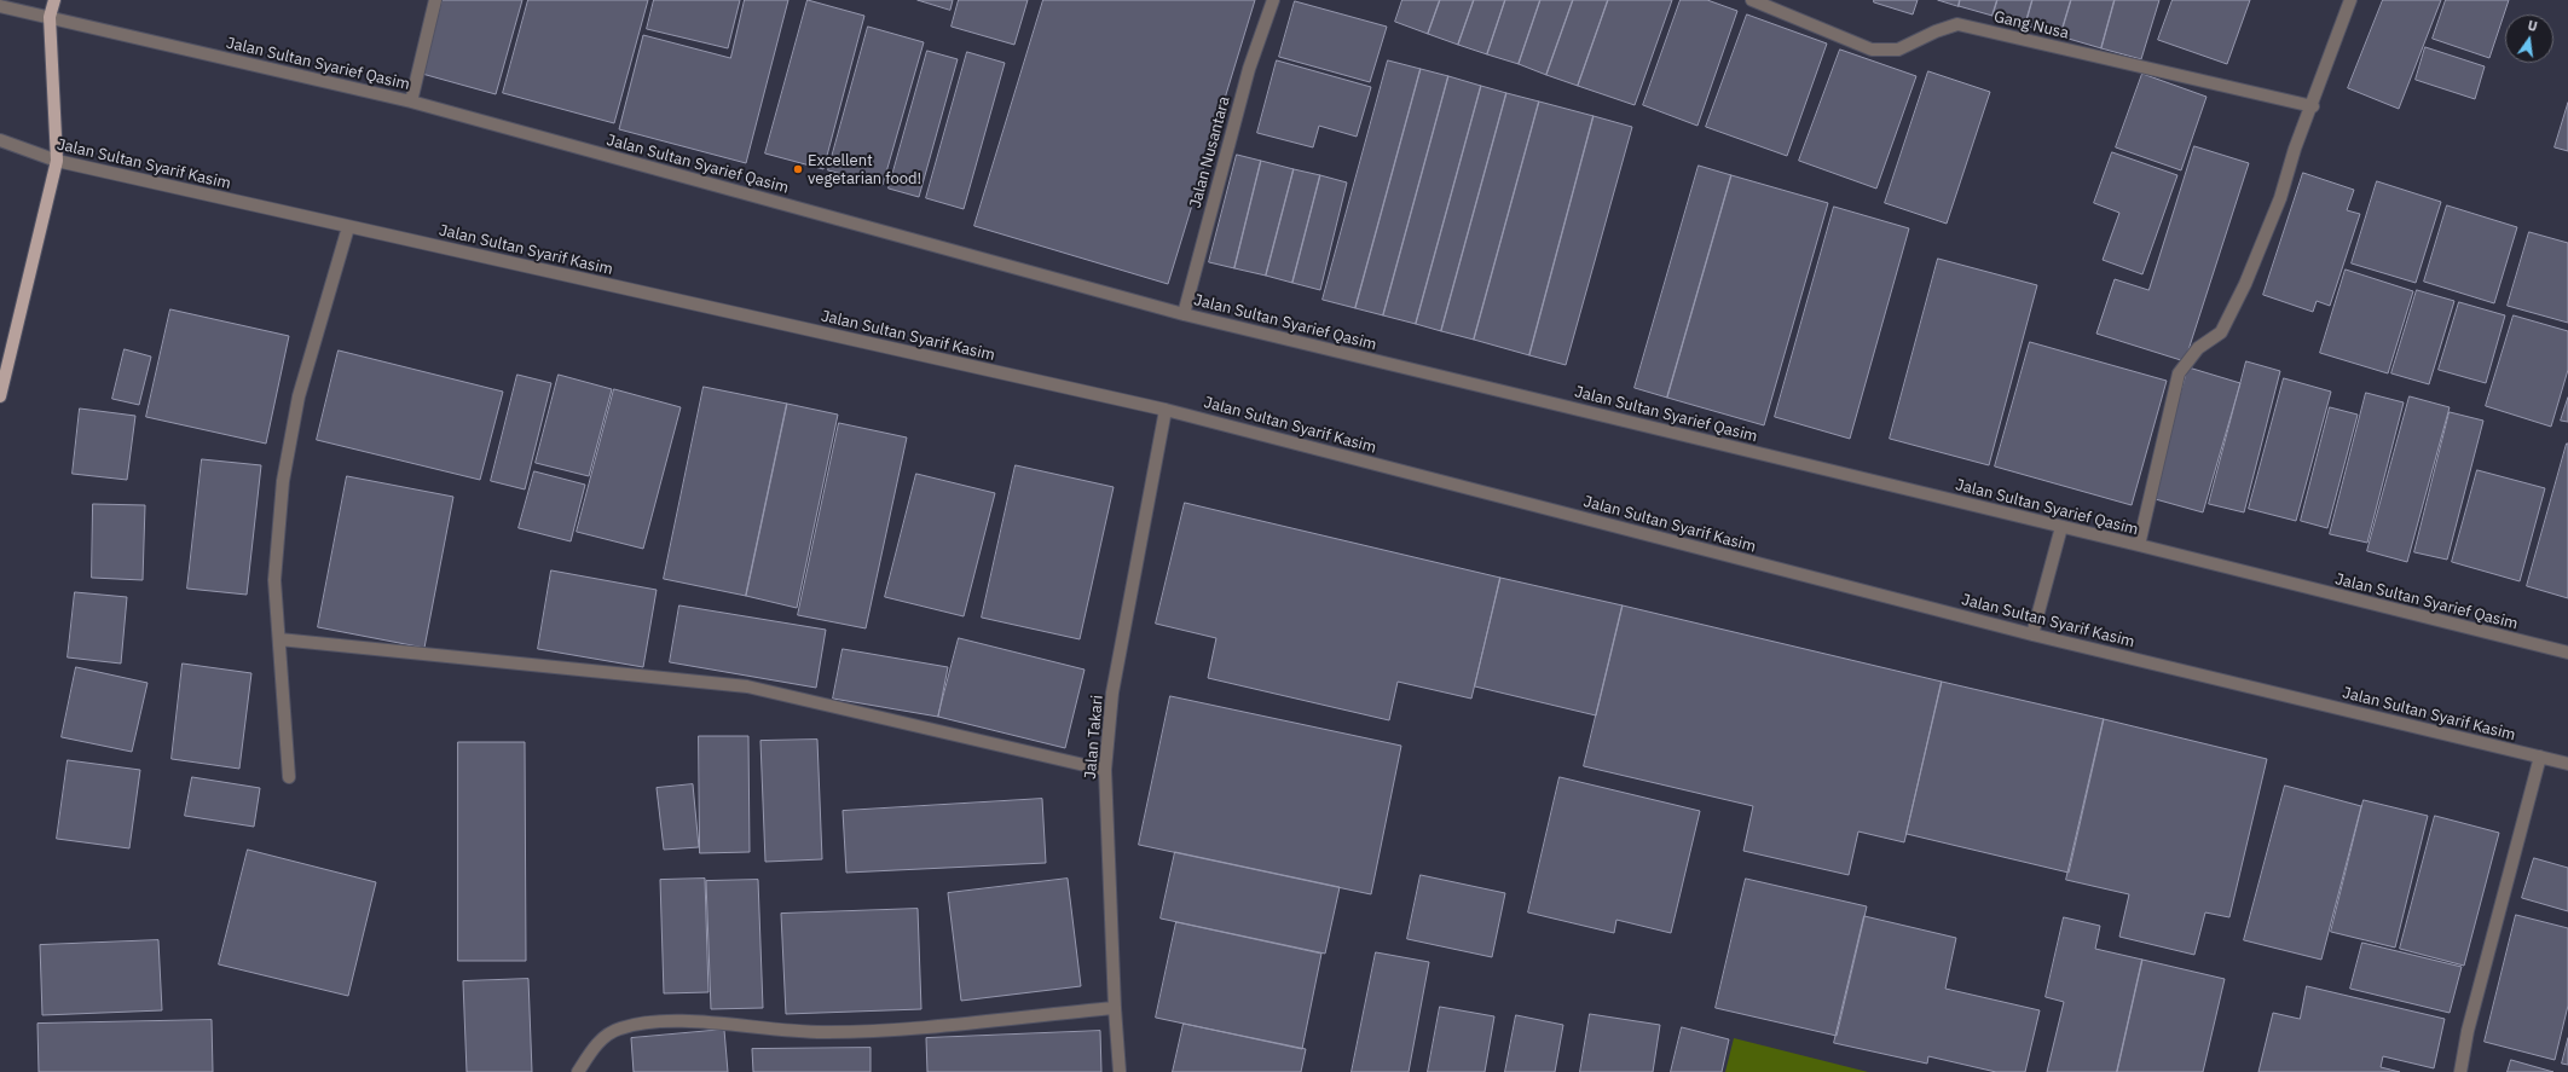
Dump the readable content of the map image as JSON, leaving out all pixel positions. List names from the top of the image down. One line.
{"streets":{"street":["Gang Nusa","Jalan Sultan Syarief Qasim","Jalan Nusantara","Jalan Sultan Syarif Kasim","Jalan Takari"]},"crossings":[["Jalan Sultan Syarief Qasim","Jalan Nusantara"],["Jalan Sultan Syarif Kasim","Jalan Takari"]],"places":["Excellent vegetarian food!"],"north":"top"}
